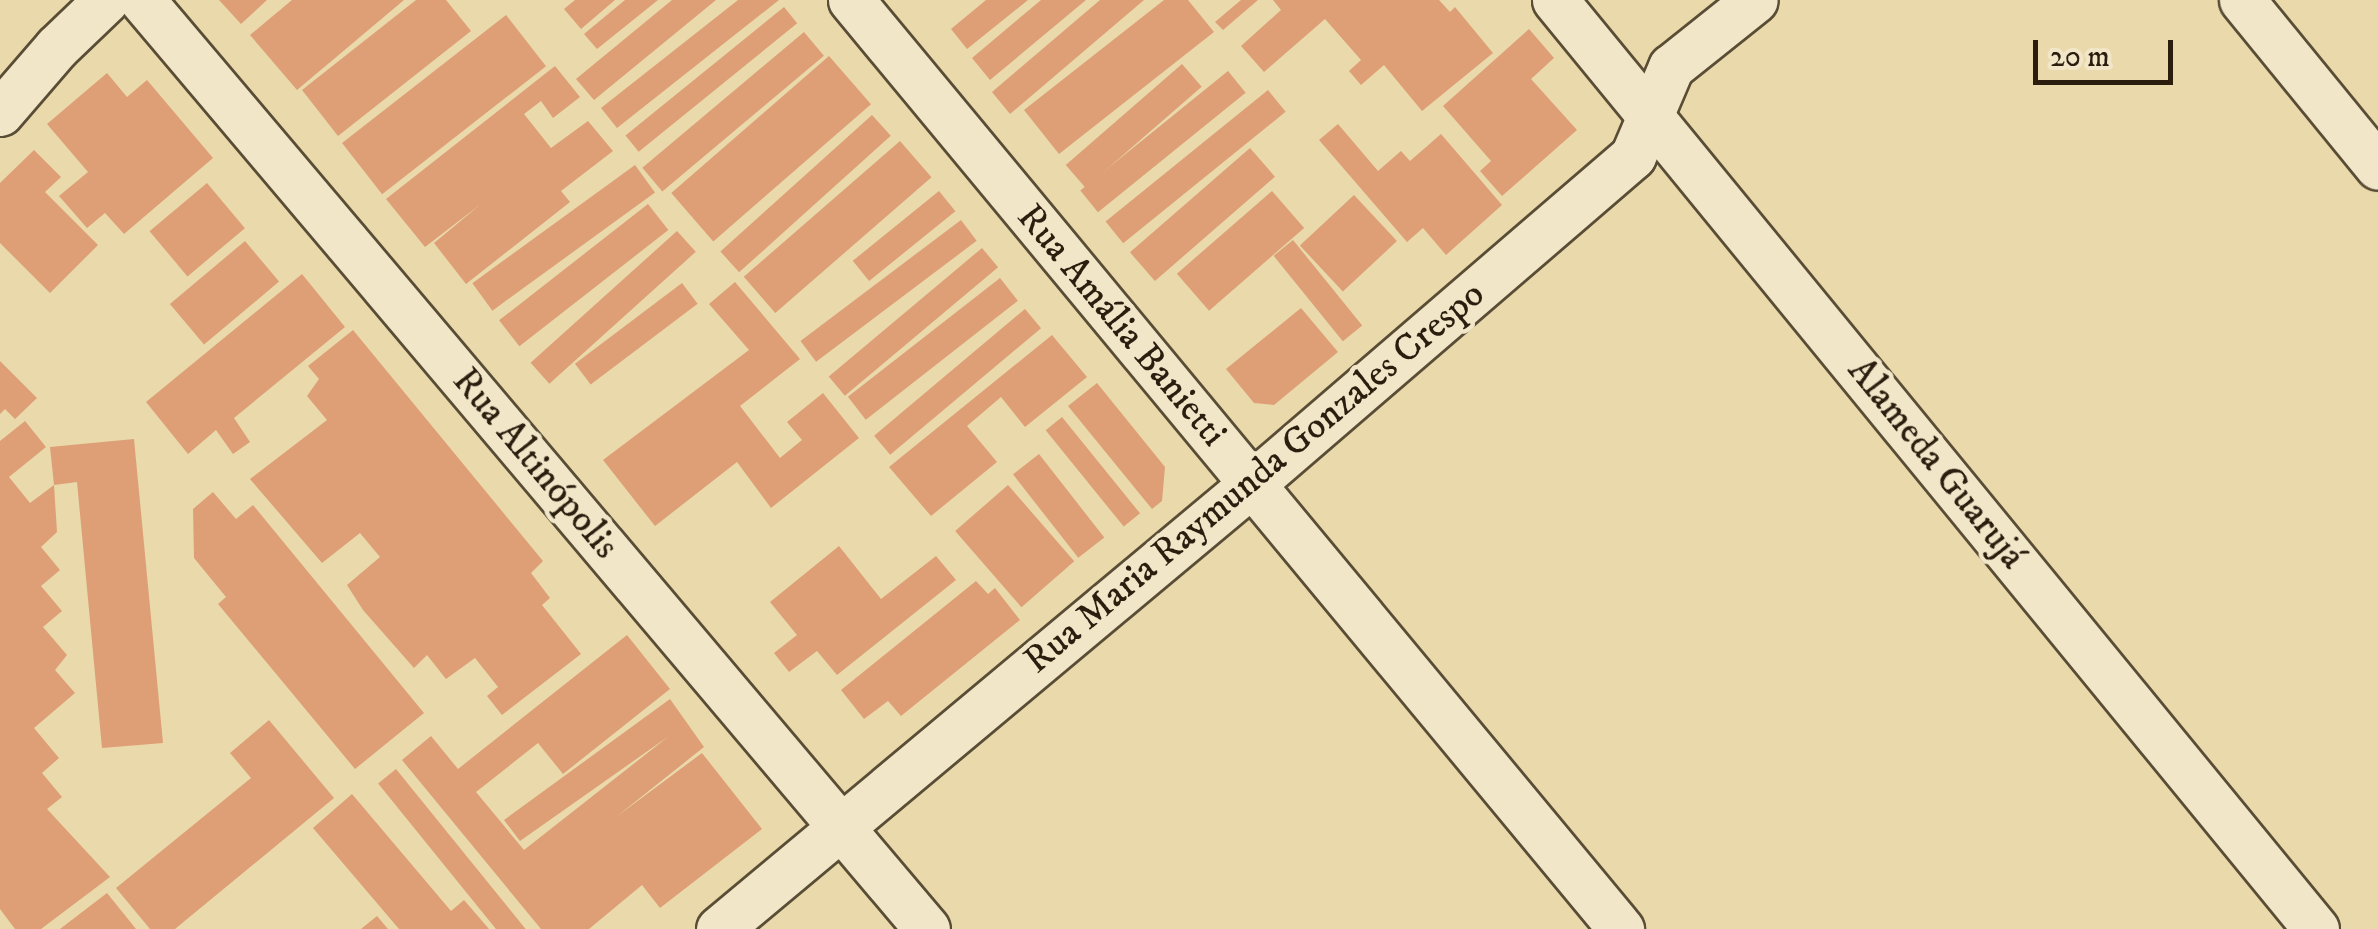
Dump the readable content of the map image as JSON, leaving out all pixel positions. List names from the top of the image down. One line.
{"streets":{"street":["Rua Amália Banietti","Rua Altinópolis","Alameda Guarujá","Rua Maria Raymunda Gonzales Crespo"]},"crossings":[["Rua Amália Banietti","Rua Maria Raymunda Gonzales Crespo"],["Rua Altinópolis","Rua Maria Raymunda Gonzales Crespo"],["Alameda Guarujá","Rua Maria Raymunda Gonzales Crespo"]],"scale_bar":"20 m"}
